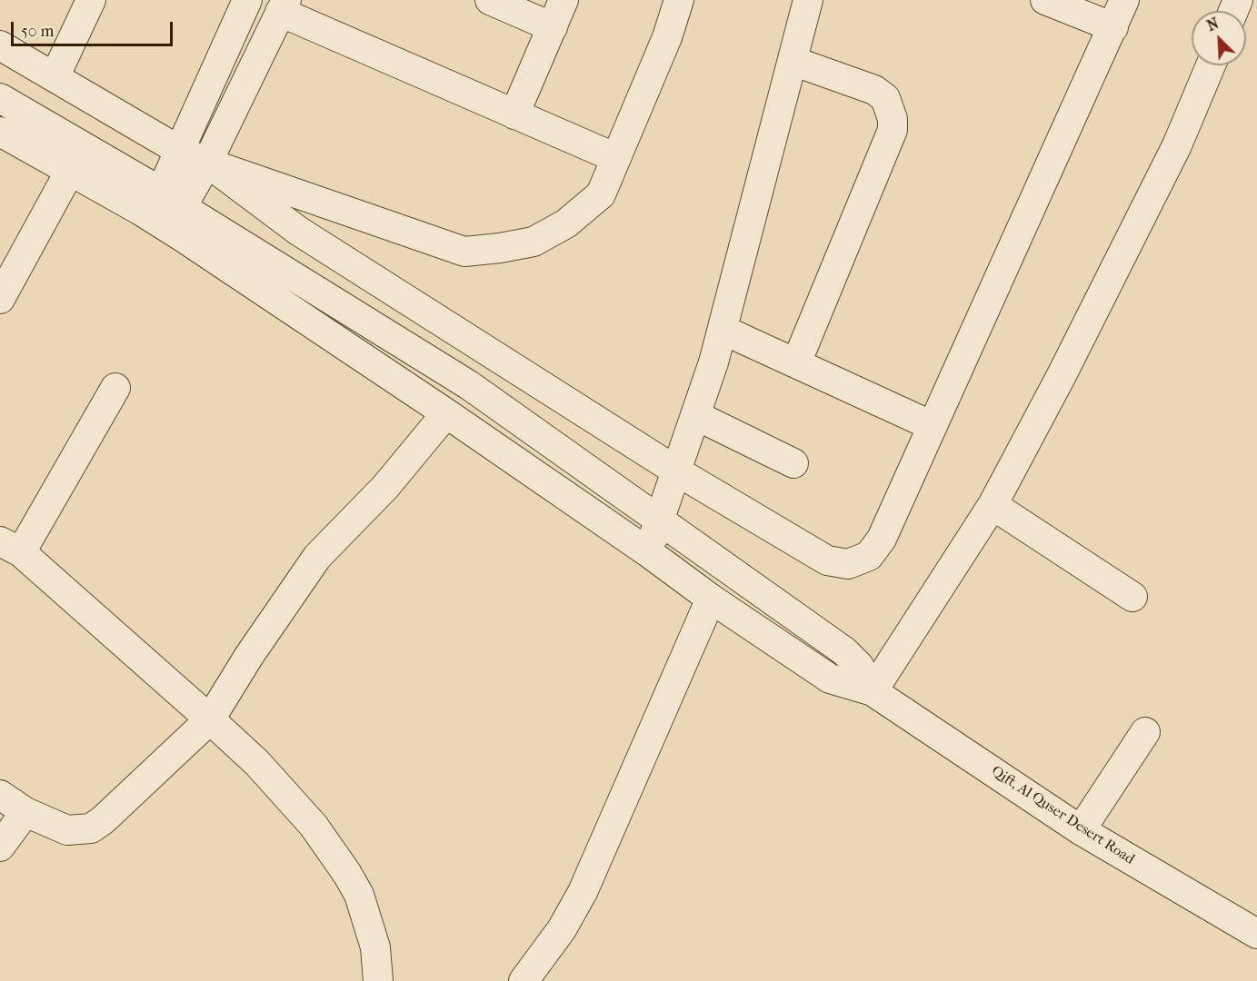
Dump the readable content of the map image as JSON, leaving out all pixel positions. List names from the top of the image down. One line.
{"streets":{"street":["Qift, Al Quser Desert Road"]},"scale_bar":"50 m","north":"top left"}
